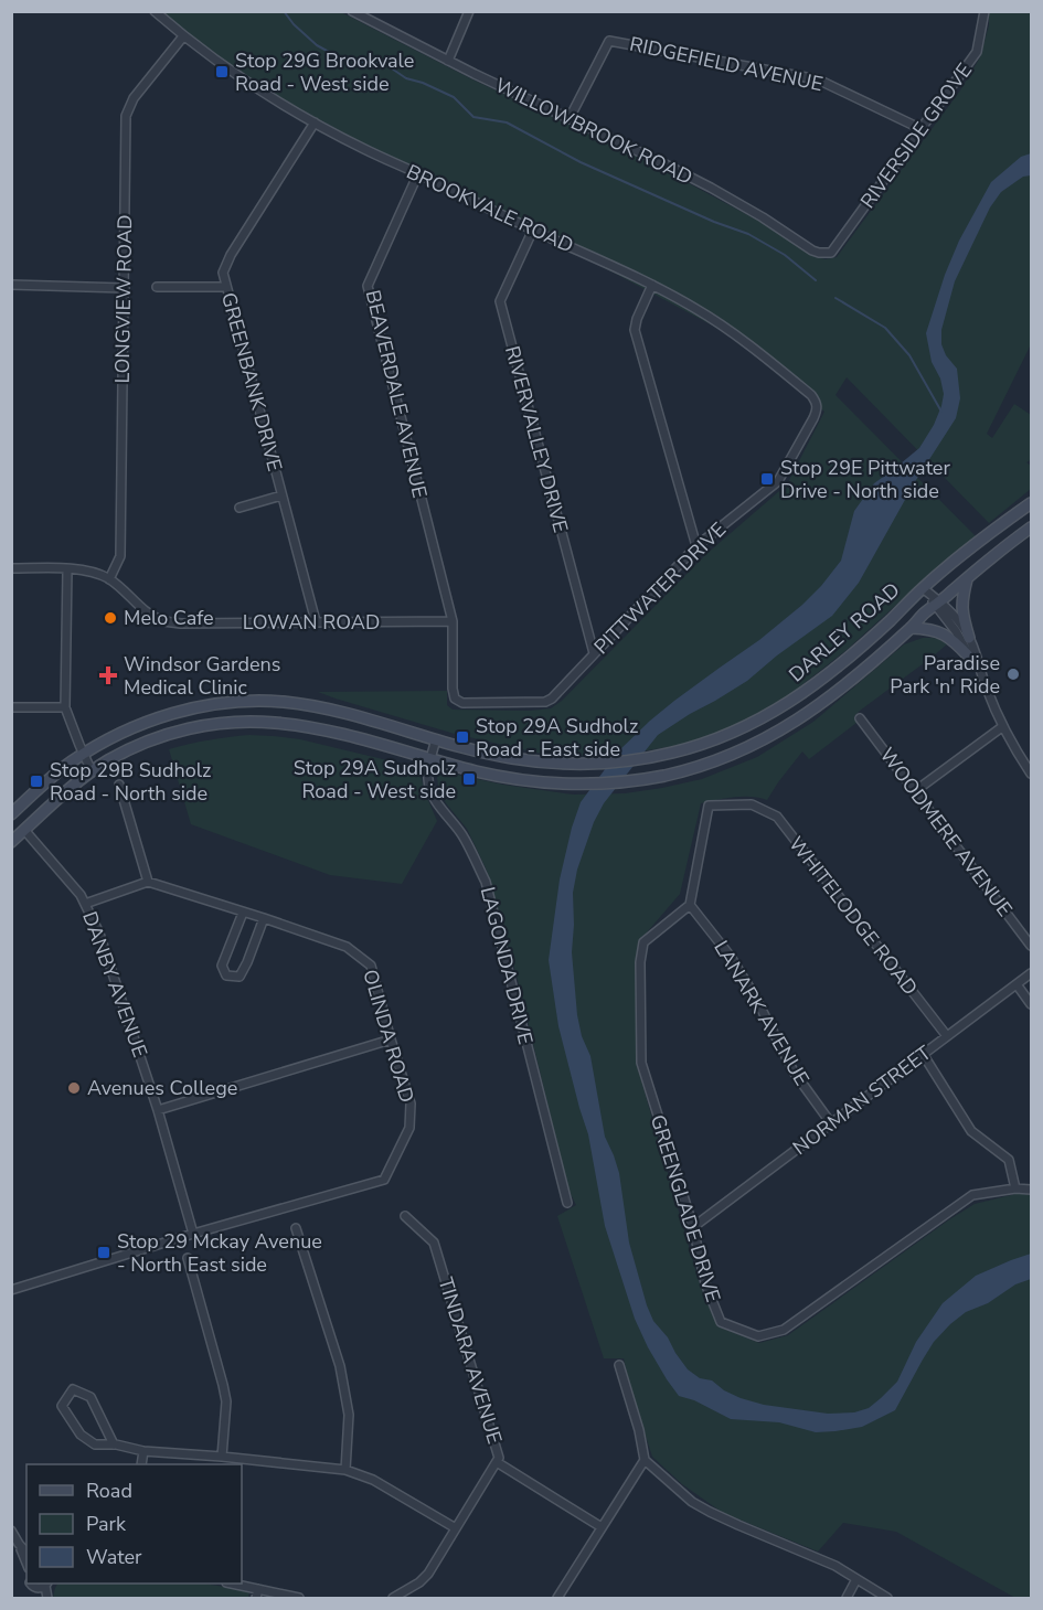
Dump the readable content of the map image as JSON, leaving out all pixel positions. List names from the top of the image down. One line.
{"streets":{"main road":["DARLEY ROAD"],"street":["RIDGEFIELD AVENUE","WILLOWBROOK ROAD","RIVERSIDE GROVE","BROOKVALE ROAD","LONGVIEW ROAD","GREENBANK DRIVE","BEAVERDALE AVENUE","RIVERVALLEY DRIVE","PITTWATER DRIVE","LOWAN ROAD","WOODMERE AVENUE","WHITELODGE ROAD","LAGONDA DRIVE","DANBY AVENUE","LANARK AVENUE","OLINDA ROAD","NORMAN STREET","GREENGLADE DRIVE","TINDARA AVENUE"]},"crossings":[["RIDGEFIELD AVENUE","WILLOWBROOK ROAD"],["RIDGEFIELD AVENUE","RIVERSIDE GROVE"],["WILLOWBROOK ROAD","RIVERSIDE GROVE"],["BROOKVALE ROAD","LONGVIEW ROAD"],["BROOKVALE ROAD","GREENBANK DRIVE"],["BROOKVALE ROAD","BEAVERDALE AVENUE"],["BROOKVALE ROAD","RIVERVALLEY DRIVE"],["BROOKVALE ROAD","PITTWATER DRIVE"],["LONGVIEW ROAD","LOWAN ROAD"],["GREENBANK DRIVE","LOWAN ROAD"],["BEAVERDALE AVENUE","PITTWATER DRIVE"],["BEAVERDALE AVENUE","LOWAN ROAD"],["RIVERVALLEY DRIVE","PITTWATER DRIVE"],["DARLEY ROAD","LAGONDA DRIVE"],["DARLEY ROAD","DANBY AVENUE"],["WHITELODGE ROAD","LANARK AVENUE"],["WHITELODGE ROAD","NORMAN STREET"],["WHITELODGE ROAD","GREENGLADE DRIVE"],["DANBY AVENUE","OLINDA ROAD"],["LANARK AVENUE","NORMAN STREET"],["LANARK AVENUE","GREENGLADE DRIVE"],["NORMAN STREET","GREENGLADE DRIVE"]],"places":{"transit":["Stop 29G Brookvale Road - West side","Stop 29E Pittwater Drive - North side","Stop 29A Sudholz Road - East side","Stop 29A Sudholz Road - West side","Stop 29B Sudholz Road - North side","Stop 29 Mckay Avenue - North East side"],"other":["Melo Cafe","Paradise Park 'n' Ride","Avenues College"],"health":["Windsor Gardens Medical Clinic"]},"legend":["Road","Park","Water"]}
